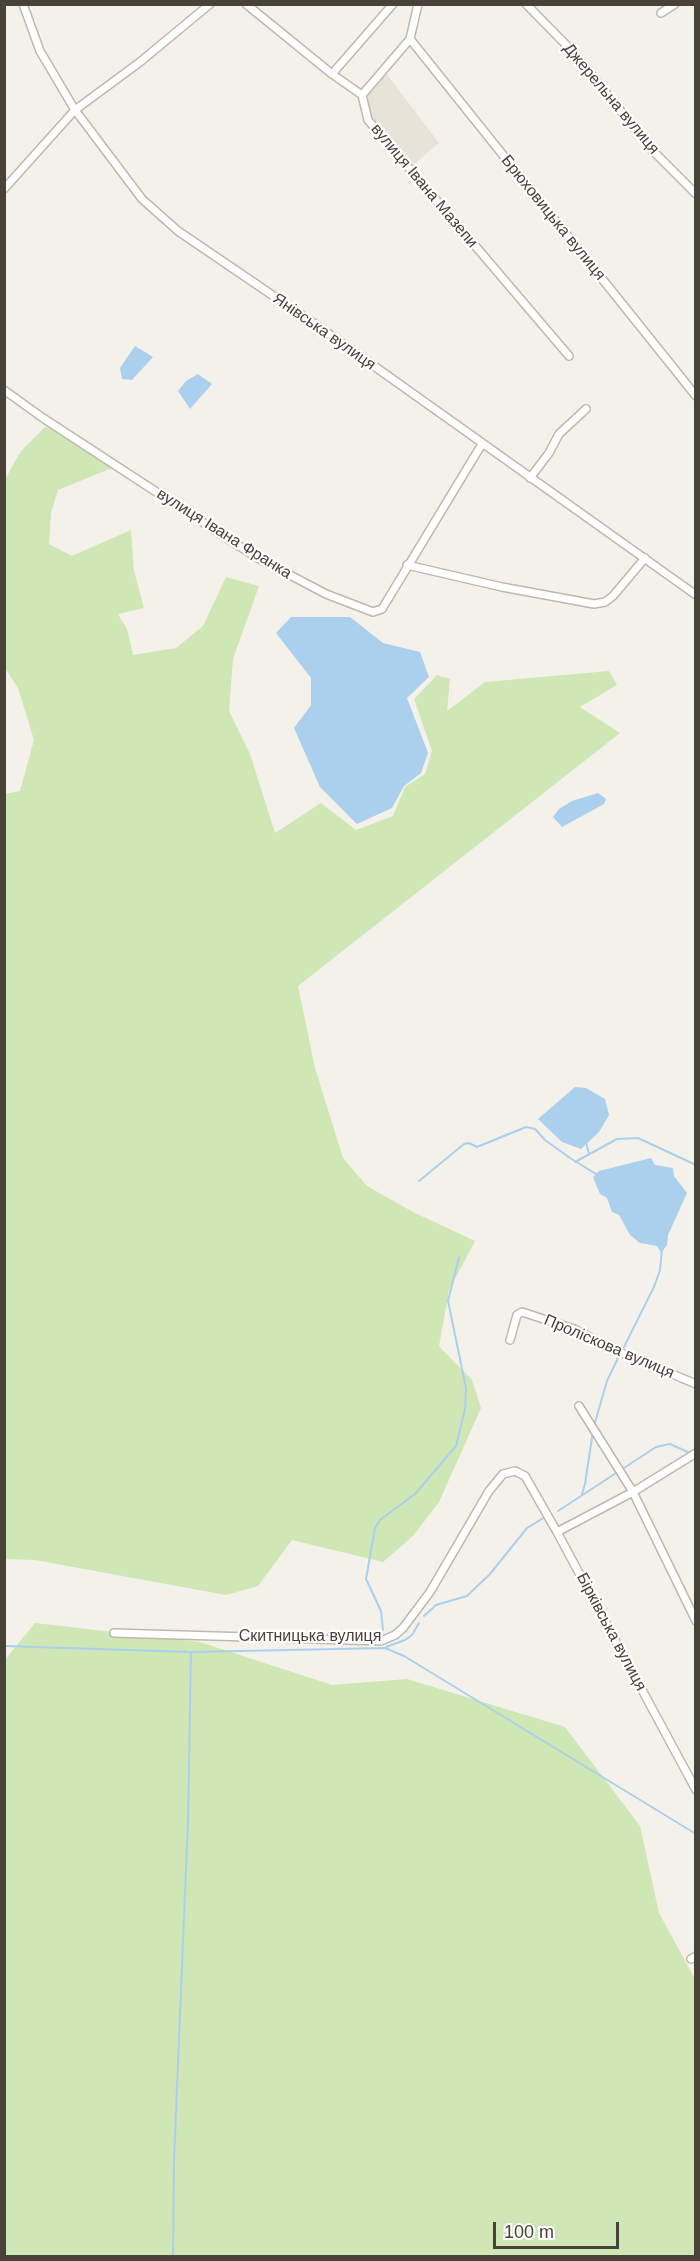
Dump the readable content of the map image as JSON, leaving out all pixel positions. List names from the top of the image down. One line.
{"streets":{"street":["Джерельна вулиця","вулиця Івана Мазепи","Брюховицька вулиця","Янівська вулиця","вулиця Івана Франка","Проліскова вулиця","Бірківська вулиця","Скитницька вулиця"]},"crossings":[["Янівська вулиця","вулиця Івана Франка"],["Бірківська вулиця","Скитницька вулиця"]],"scale_bar":"100 m"}
